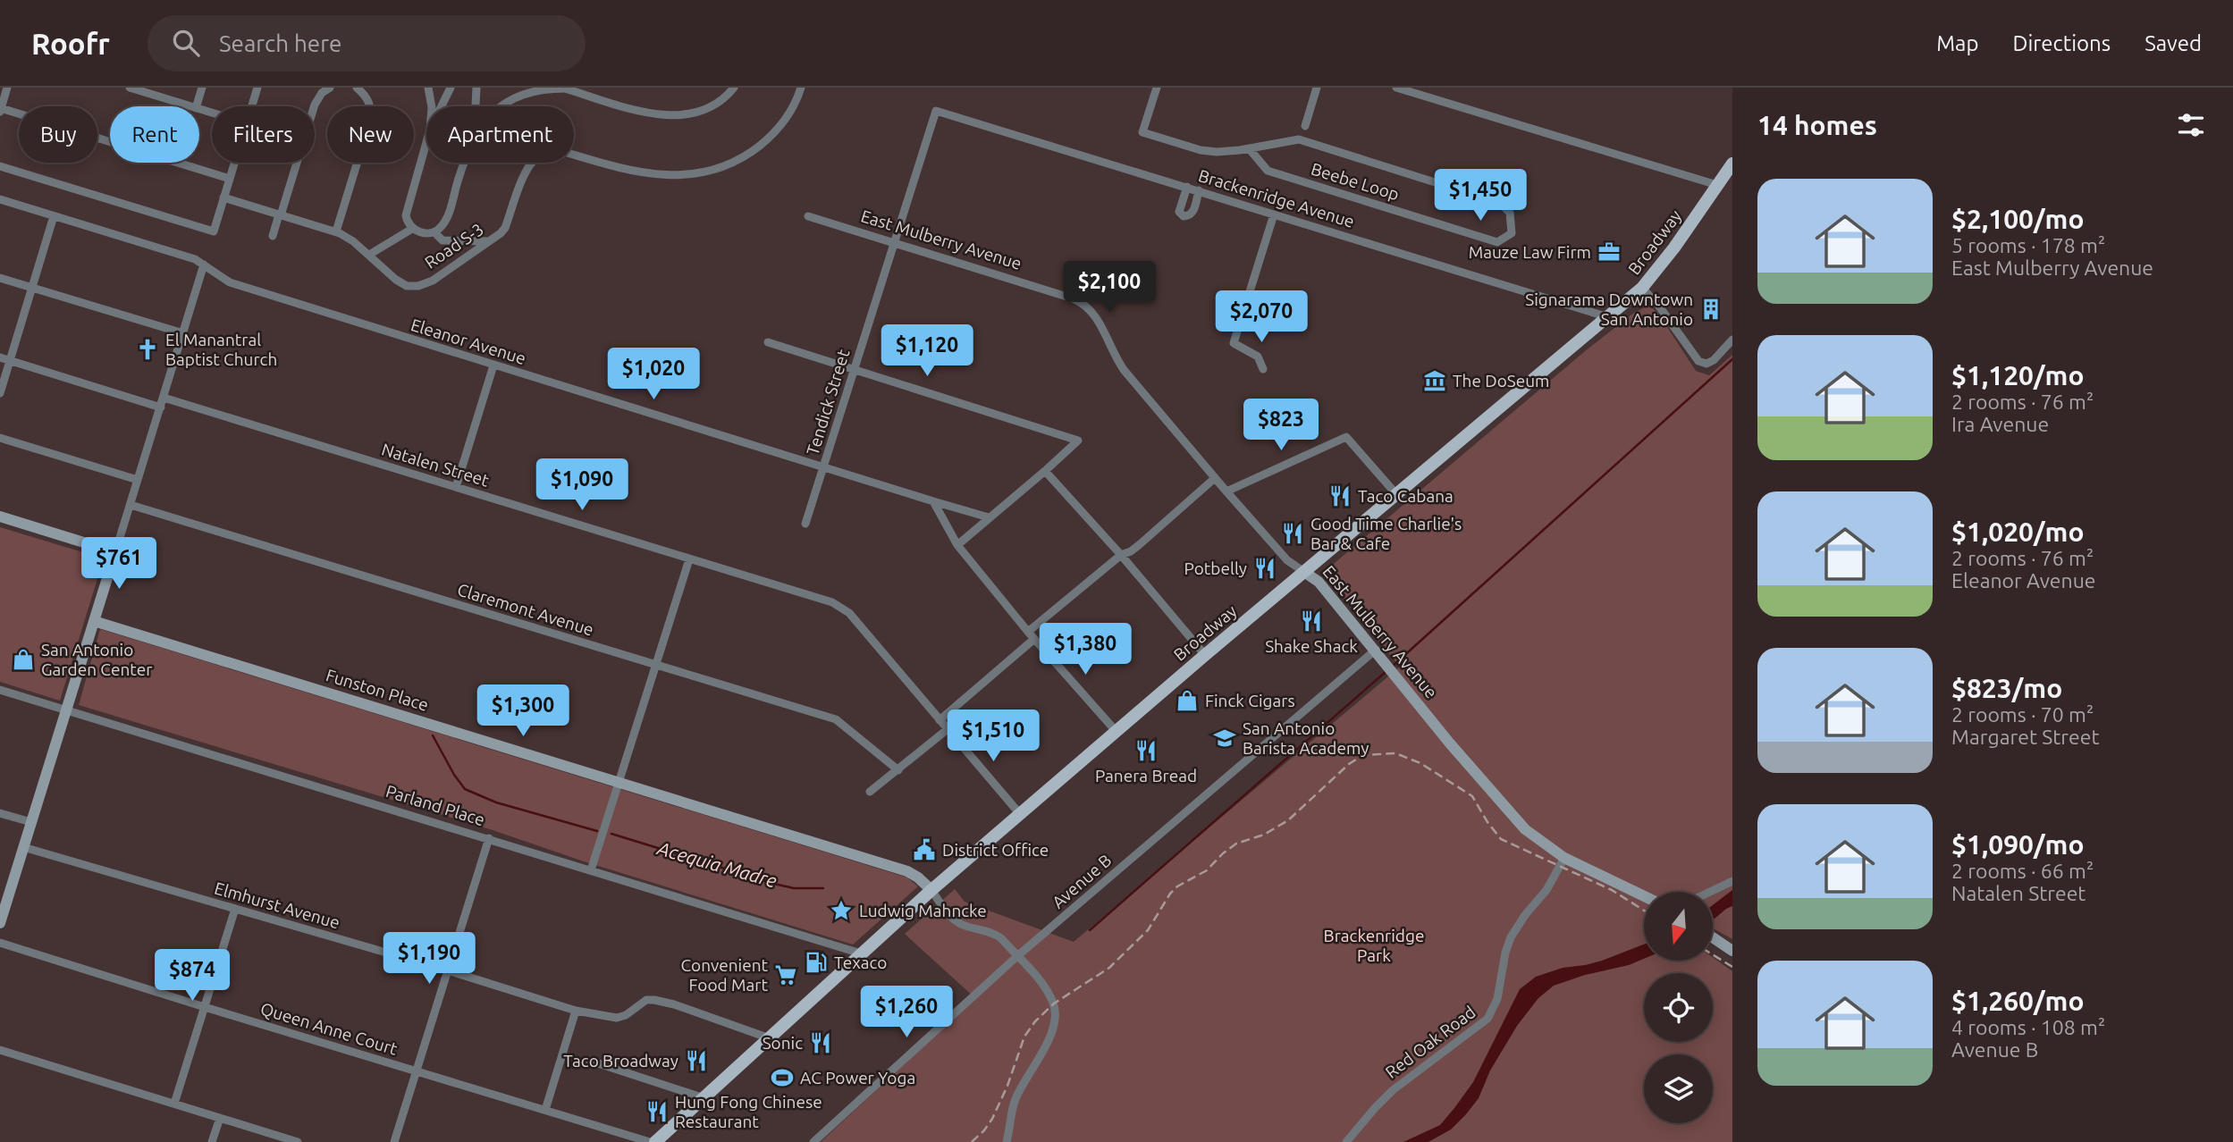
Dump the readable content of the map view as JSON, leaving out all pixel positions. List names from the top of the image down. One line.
{"streets":{"main road":["Broadway"],"street":["Beebe Loop","Brackenridge Avenue","East Mulberry Avenue","Road S-3","Eleanor Avenue","Tendick Street","Natalen Street","Claremont Avenue","Funston Place","Parland Place","Avenue B","Elmhurst Avenue","Queen Anne Court","Red Oak Road"]},"crossings":[["Brackenridge Avenue","Broadway"],["Brackenridge Avenue","Tendick Street"],["East Mulberry Avenue","Broadway"],["East Mulberry Avenue","Tendick Street"],["East Mulberry Avenue","Avenue B"],["East Mulberry Avenue","Red Oak Road"],["Broadway","Funston Place"],["Broadway","Parland Place"],["Broadway","Elmhurst Avenue"],["Eleanor Avenue","Tendick Street"]],"water":["Acequia Madre"],"parks":["Brackenridge Park"],"places":{"office":["Mauze Law Firm"],"building":["Signarama Downtown San Antonio"],"church":["El Manantral Baptist Church"],"museum":["The DoSeum"],"restaurant":["Taco Cabana","Good Time Charlie's Bar & Cafe","Potbelly","Shake Shack","Panera Bread","Sonic","Taco Broadway","Hung Fong Chinese Restaurant"],"shop":["San Antonio Garden Center","Finck Cigars"],"school or university":["San Antonio Barista Academy"],"public building":["District Office"],"place":["Ludwig Mahncke"],"fuel station":["Texaco"],"supermarket":["Convenient Food Mart"],"sports":["AC Power Yoga"]},"north":"bottom","page":{"header":"Roofr","search":"Search here","nav":["Map","Directions","Saved"],"heading":"14 homes","chip":["Buy","Rent","Filters","New","Apartment"],"list":[{"name":"$2,100/mo","note":"5 rooms · 178 m² · East Mulberry Avenue"},{"name":"$1,120/mo","note":"2 rooms · 76 m² · Ira Avenue"},{"name":"$1,020/mo","note":"2 rooms · 76 m² · Eleanor Avenue"},{"name":"$823/mo","note":"2 rooms · 70 m² · Margaret Street"},{"name":"$1,090/mo","note":"2 rooms · 66 m² · Natalen Street"},{"name":"$1,260/mo","note":"4 rooms · 108 m² · Avenue B"}],"price":["$1,450","$2,100","$2,070","$1,120","$1,020","$823","$1,090","$761","$1,380","$1,300","$1,510","$1,190","$874","$1,260"]}}
